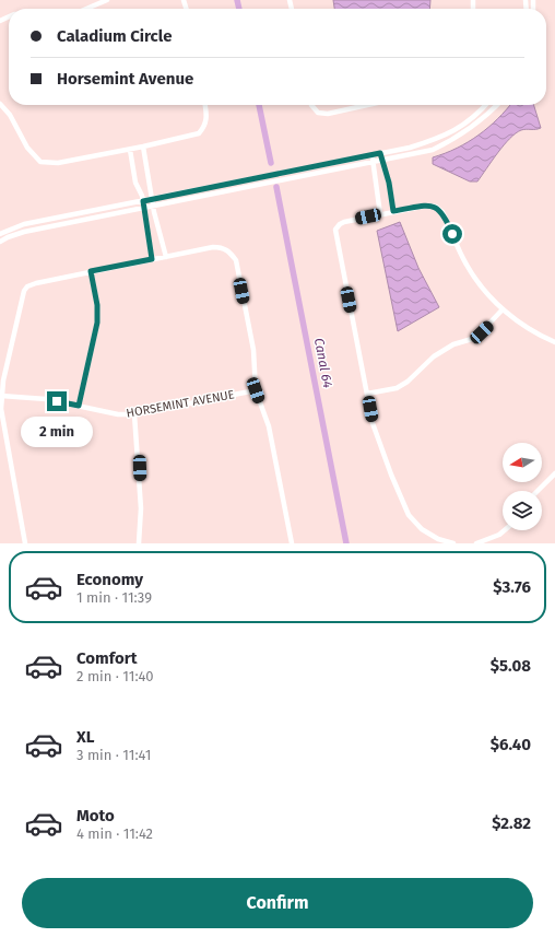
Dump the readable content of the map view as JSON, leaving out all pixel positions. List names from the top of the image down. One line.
{"streets":{"street":["HORSEMINT AVENUE"]},"water":["Canal 64"],"north":"left","page":{"banner":["Caladium Circle","Horsemint Avenue"],"bubble":"2 min","list":[{"name":"Economy","note":"1 min · 11:39","value":"$3.76"},{"name":"Comfort","note":"2 min · 11:40","value":"$5.08"},{"name":"XL","note":"3 min · 11:41","value":"$6.40"},{"name":"Moto","note":"4 min · 11:42","value":"$2.82"}],"buttons":"Confirm"}}
